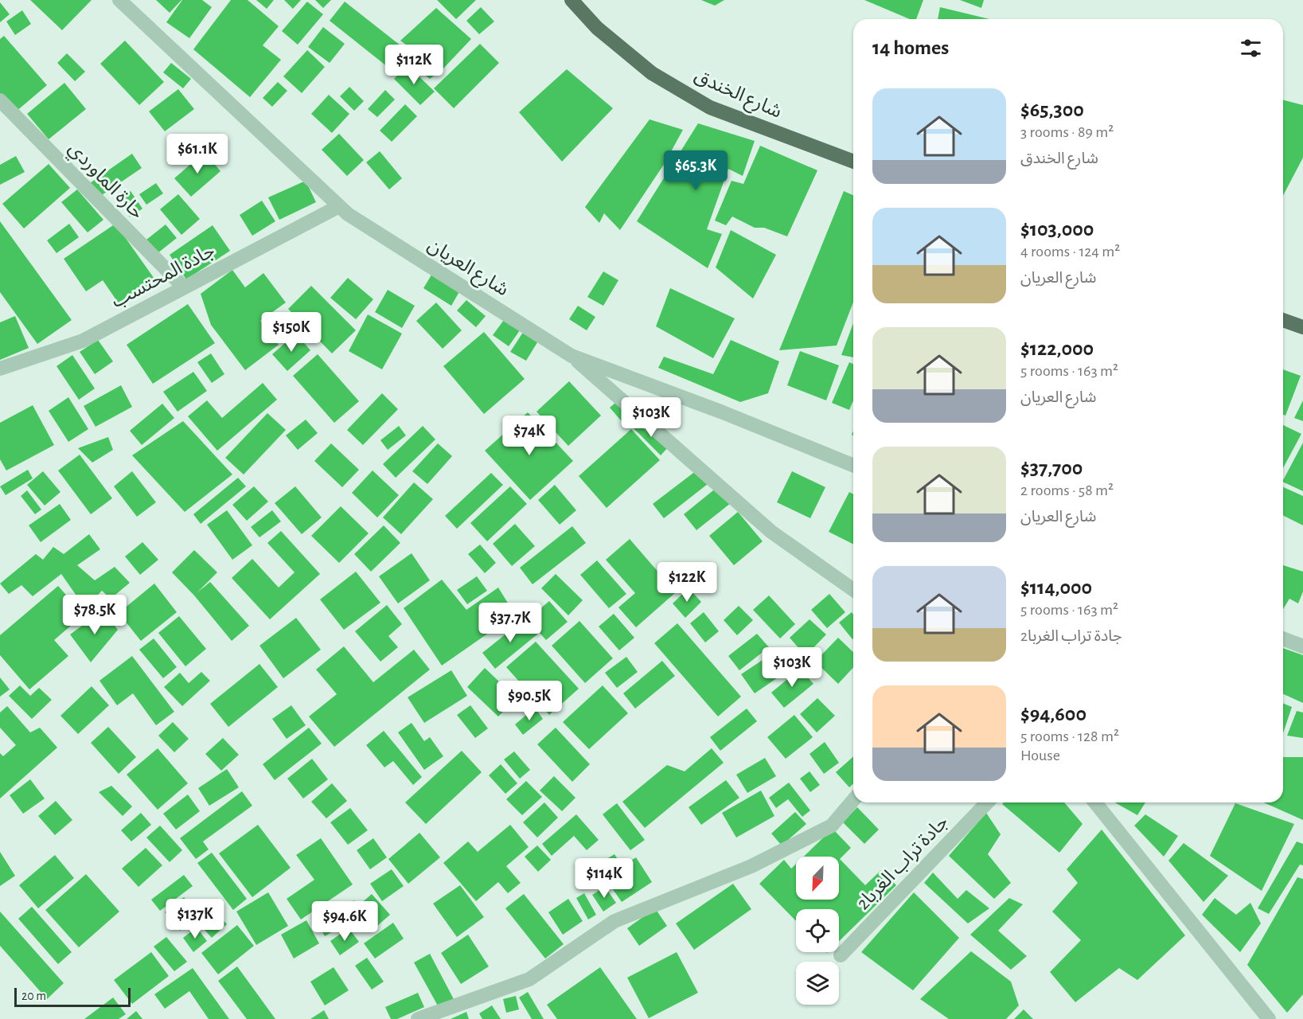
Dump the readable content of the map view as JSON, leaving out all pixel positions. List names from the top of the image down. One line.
{"streets":{"main road":["شارع الخندق"],"street":["حارة الماوردي","شارع العريان","جادة المحتسب","جادة تراب الغربا2"]},"crossings":[["حارة الماوردي","جادة المحتسب"],["شارع العريان","جادة المحتسب"]],"scale_bar":"20 m","north":"bottom left","page":{"heading":"14 homes","price":["$112K","$61.1K","$65.3K","$150K","$103K","$74K","$122K","$78.5K","$37.7K","$103K","$90.5K","$114K","$137K","$94.6K"],"list":[{"name":"$65,300","note":"3 rooms · 89 m² · شارع الخندق"},{"name":"$103,000","note":"4 rooms · 124 m² · شارع العريان"},{"name":"$122,000","note":"5 rooms · 163 m² · شارع العريان"},{"name":"$37,700","note":"2 rooms · 58 m² · شارع العريان"},{"name":"$114,000","note":"5 rooms · 163 m² · جادة تراب الغربا2"},{"name":"$94,600","note":"5 rooms · 128 m² · House"}],"scale":"20 m"}}
